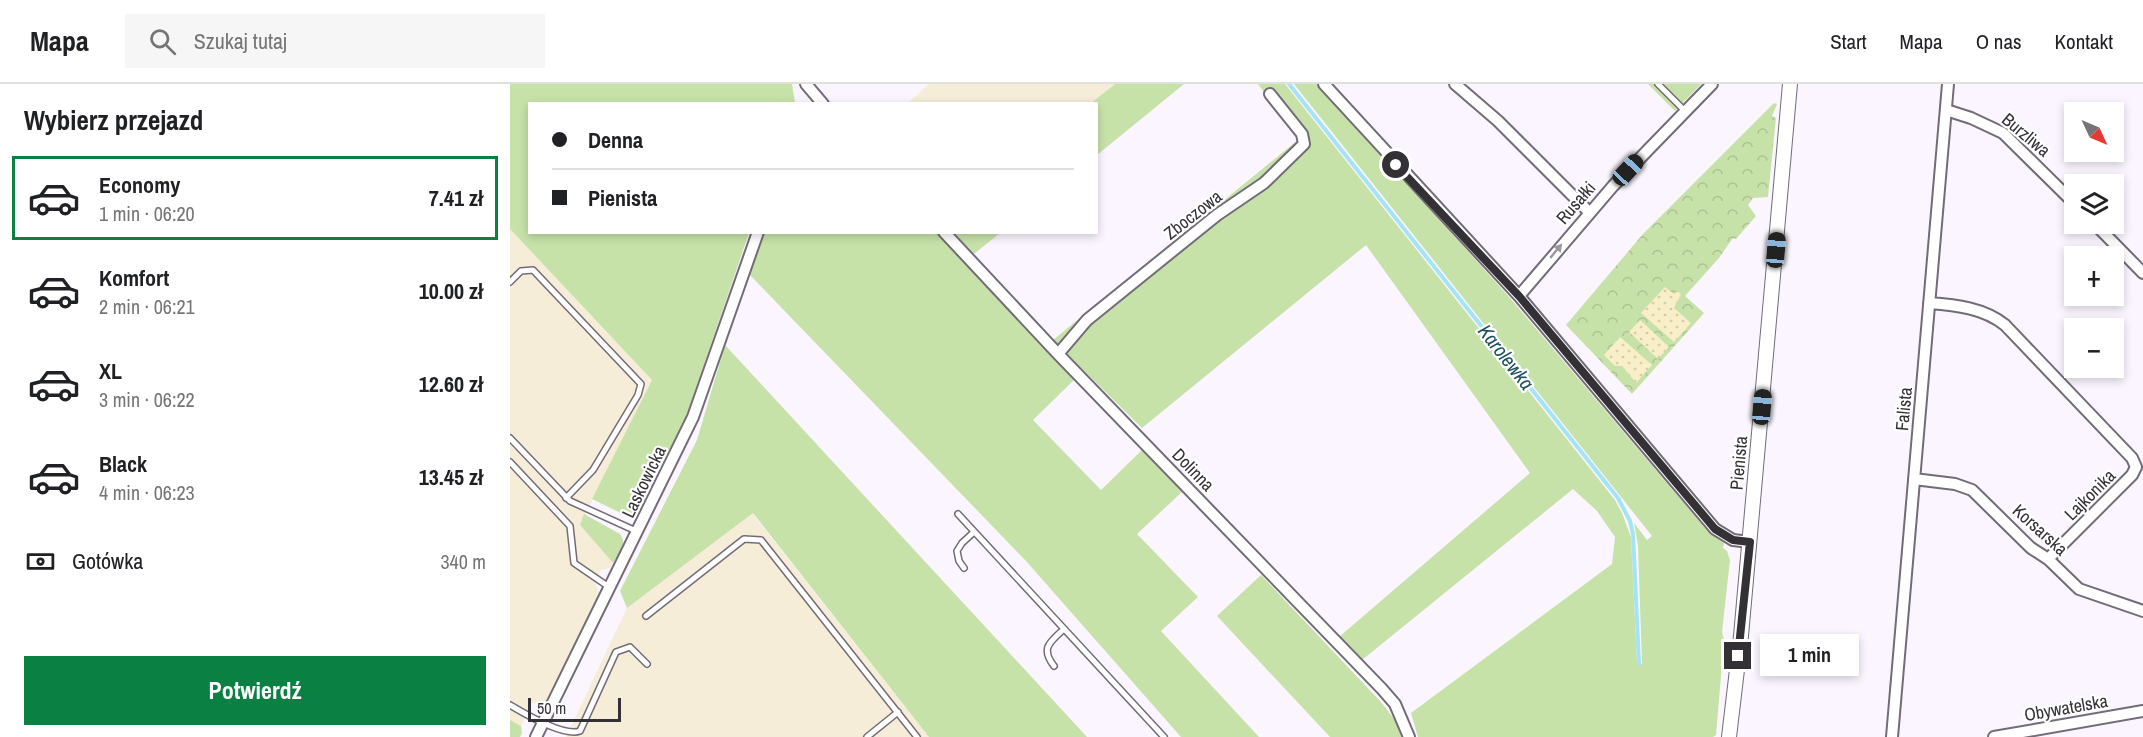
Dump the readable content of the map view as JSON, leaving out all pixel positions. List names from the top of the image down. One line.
{"streets":{"street":["Burzliwa","Rusałki","Zboczowa","Falista","Pienista","Dolinna","Laskowicka","Lajkonika","Korsarska","Obywatelska"]},"crossings":[["Burzliwa","Falista"],["Zboczowa","Dolinna"],["Falista","Lajkonika"],["Falista","Korsarska"],["Lajkonika","Korsarska"]],"one_way":["Rusałki"],"water":["Karolewka"],"scale_bar":"50 m","north":"bottom right","page":{"header":"Mapa","search":"Szukaj tutaj","nav":["Start","Mapa","O nas","Kontakt"],"heading":"Wybierz przejazd","map_buttons":["+","−"],"banner":["Denna","Pienista"],"list":[{"name":"Economy","note":"1 min · 06:20","value":"7.41 zł"},{"name":"Komfort","note":"2 min · 06:21","value":"10.00 zł"},{"name":"XL","note":"3 min · 06:22","value":"12.60 zł"},{"name":"Black","note":"4 min · 06:23","value":"13.45 zł"}],"pay":["Gotówka","340 m"],"bubble":"1 min","buttons":"Potwierdź","scale":"50 m"}}
